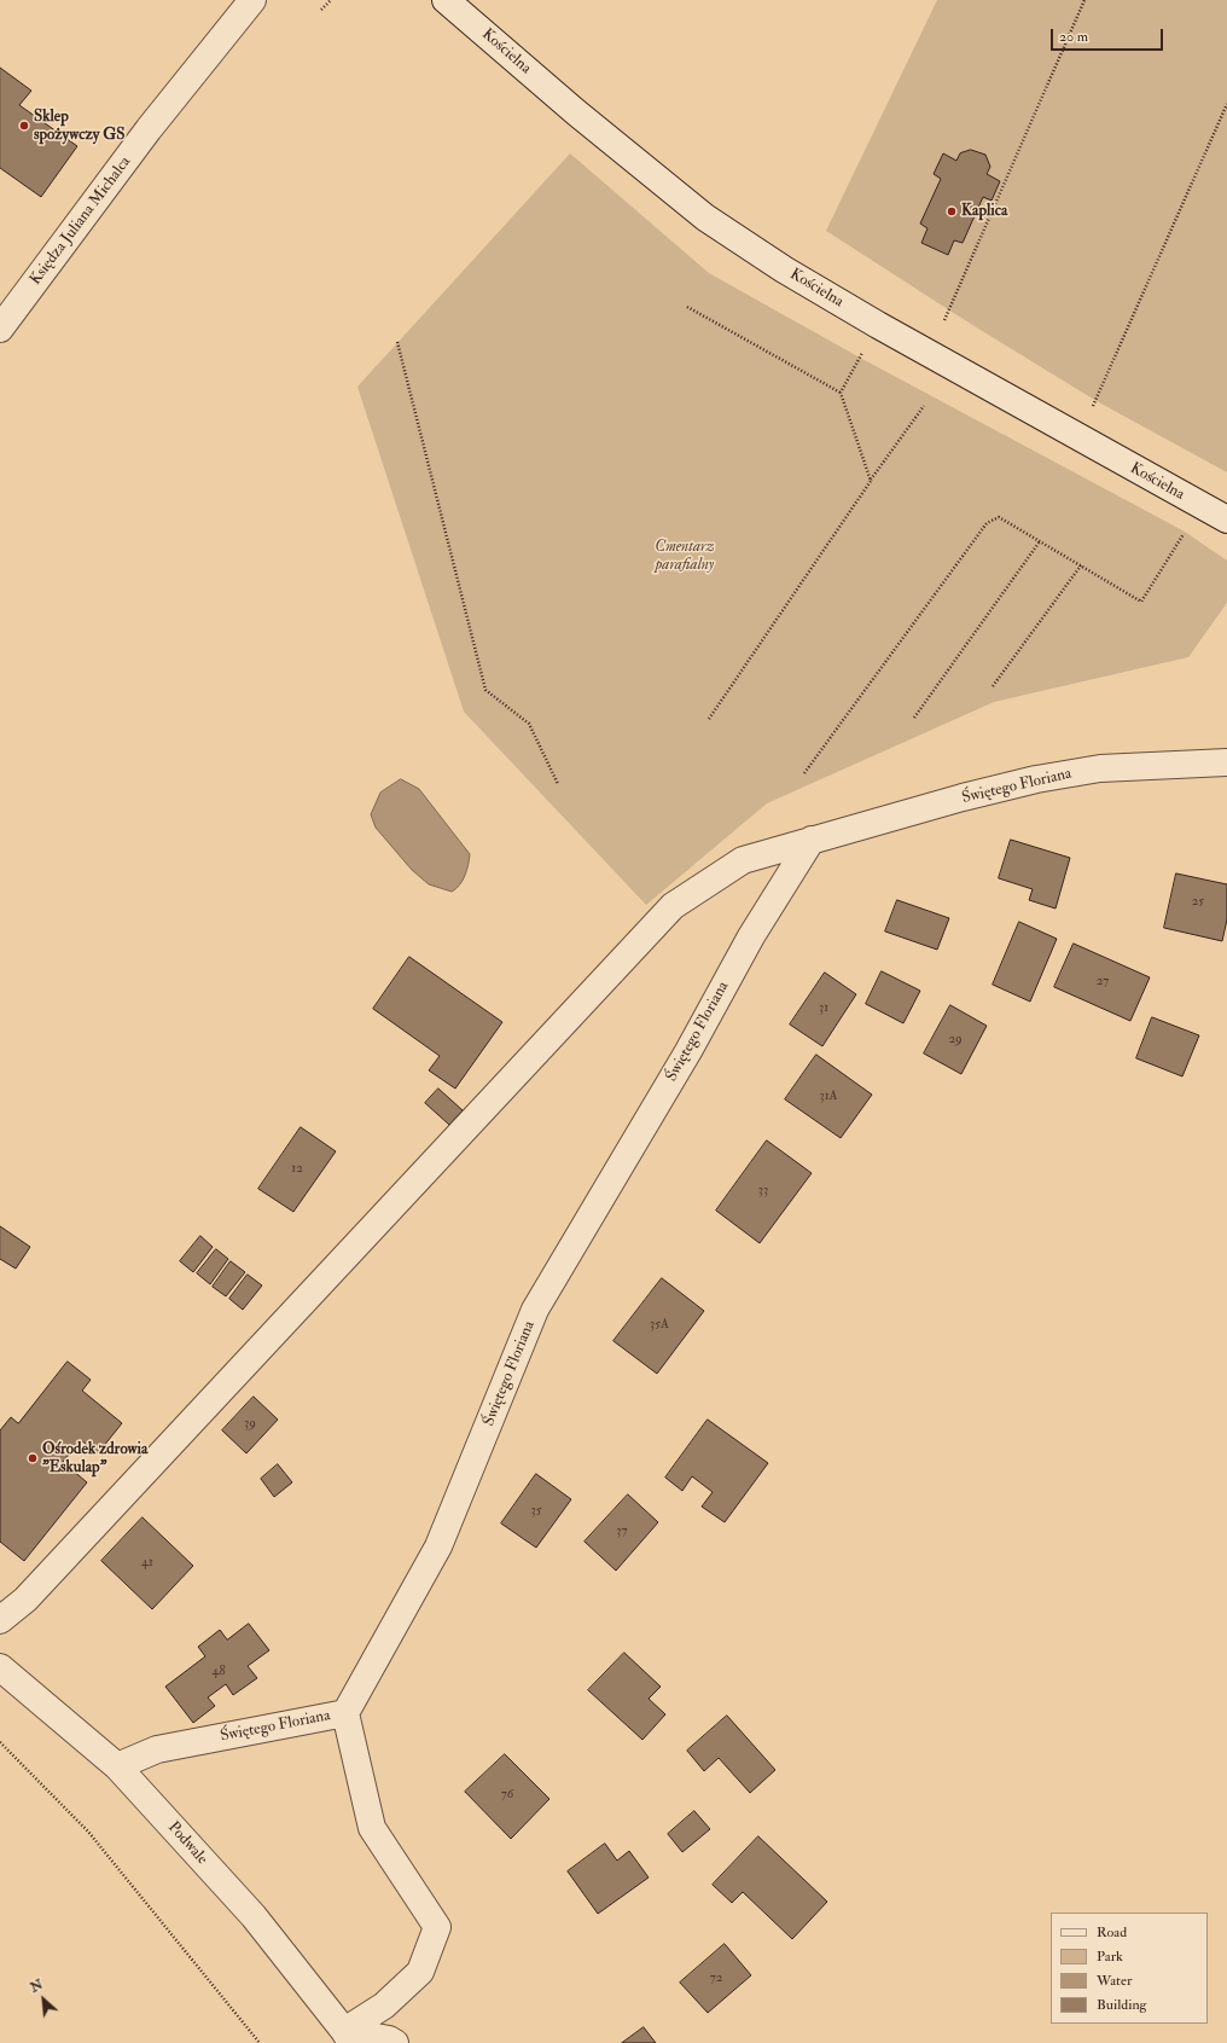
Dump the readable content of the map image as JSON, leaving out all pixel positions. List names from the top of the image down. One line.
{"streets":{"street":["Kościelna","Księdza Juliana Michalca","Świętego Floriana","Podwale"]},"crossings":[["Świętego Floriana","Podwale"]],"parks":["Cmentarz parafialny"],"places":["Sklep spożywczy GS","Kaplica","Ośrodek zdrowia \"Eskulap\""],"house_numbers":["25","27","31","29","31A","12","33","35A","39","35","37","41","48","76","72"],"legend":["Road","Park","Water","Building"],"scale_bar":"20 m","north":"top left"}
